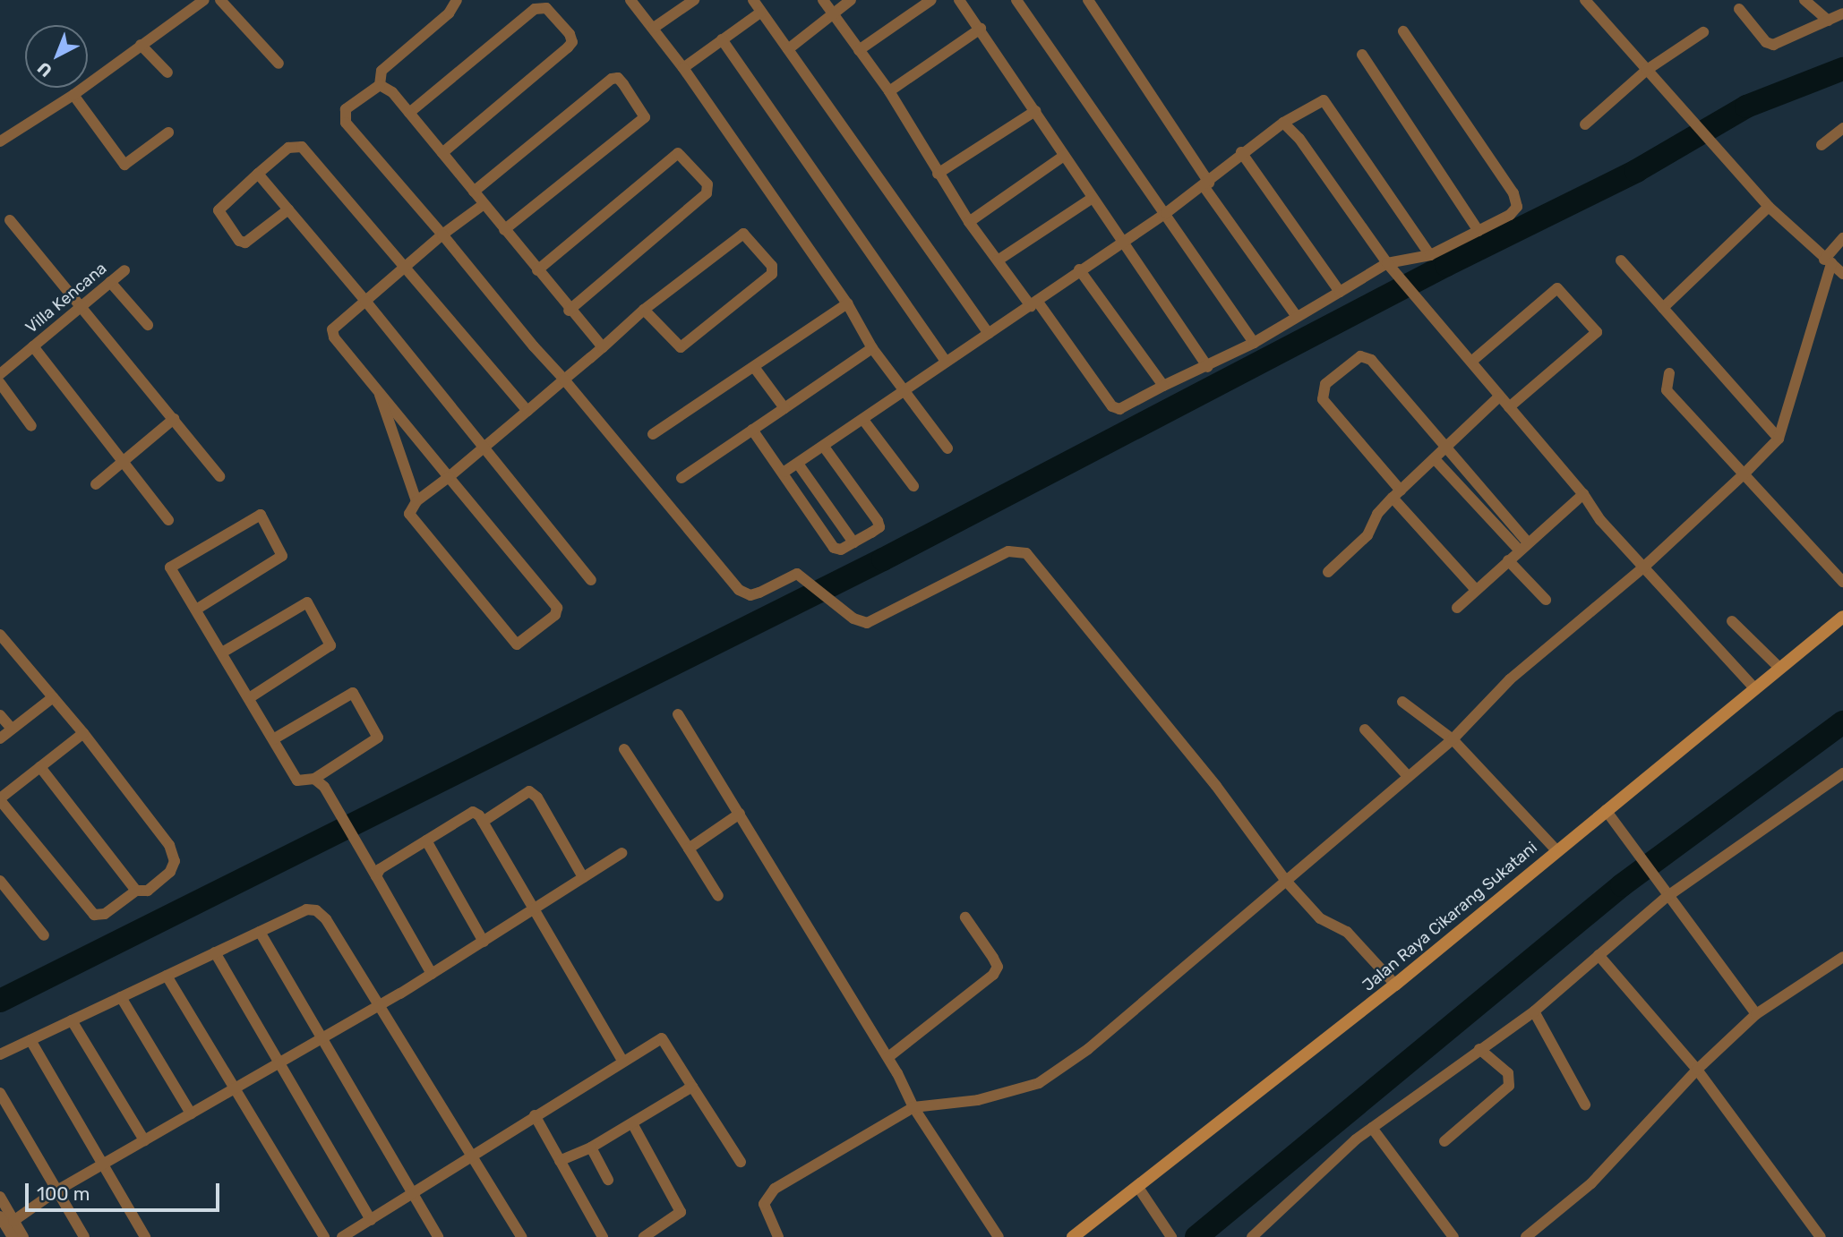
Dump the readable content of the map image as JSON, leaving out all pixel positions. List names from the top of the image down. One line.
{"streets":{"main road":["Jalan Raya Cikarang Sukatani"],"street":["Villa Kencana"]},"scale_bar":"100 m","north":"bottom left"}
